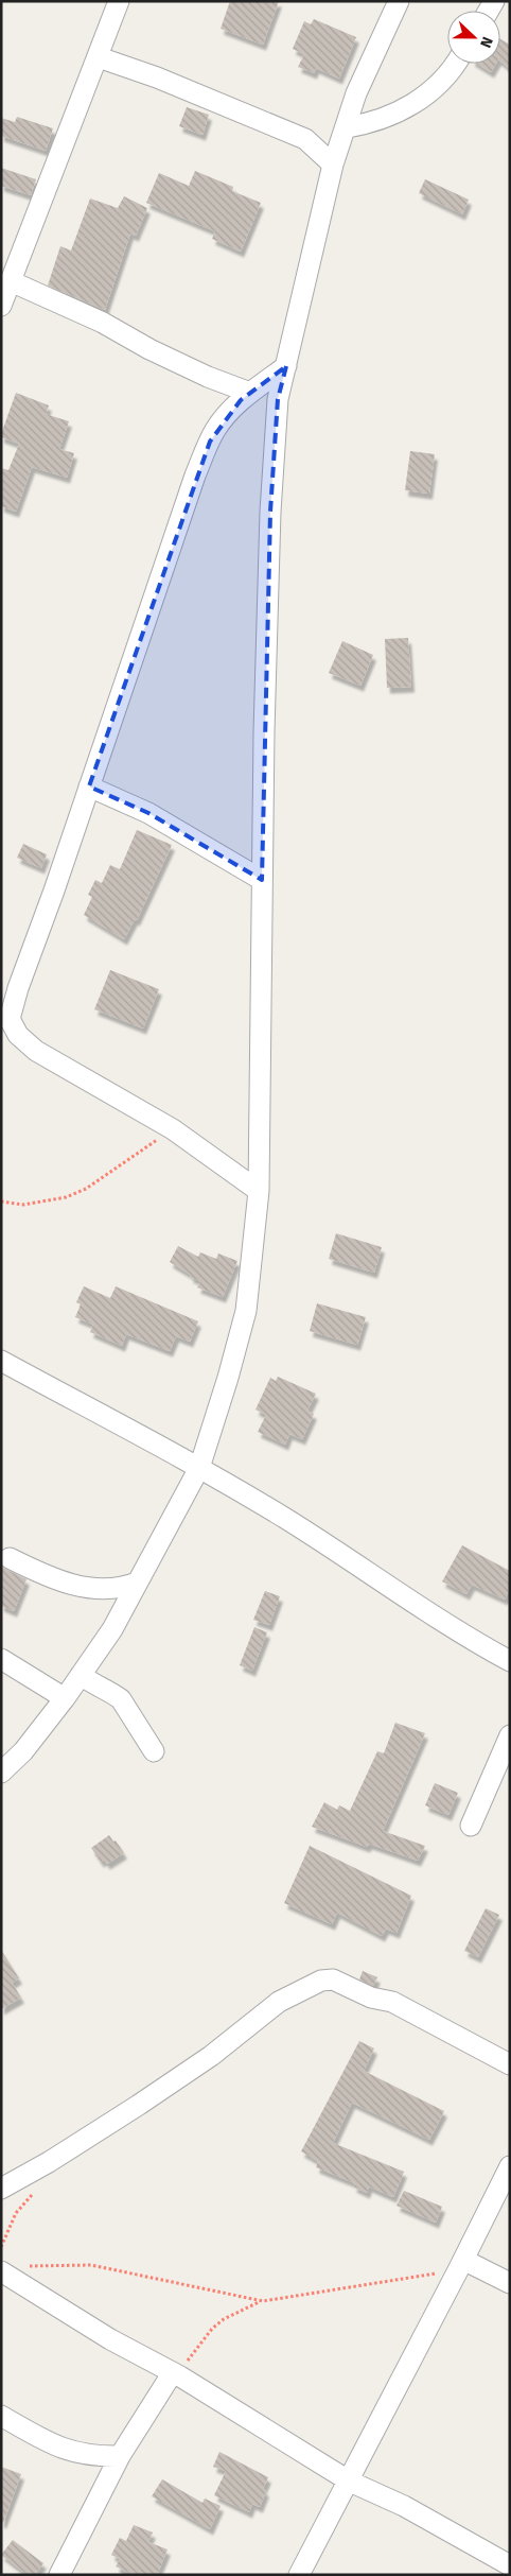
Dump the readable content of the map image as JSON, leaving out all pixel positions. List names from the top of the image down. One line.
{"north":"right"}
